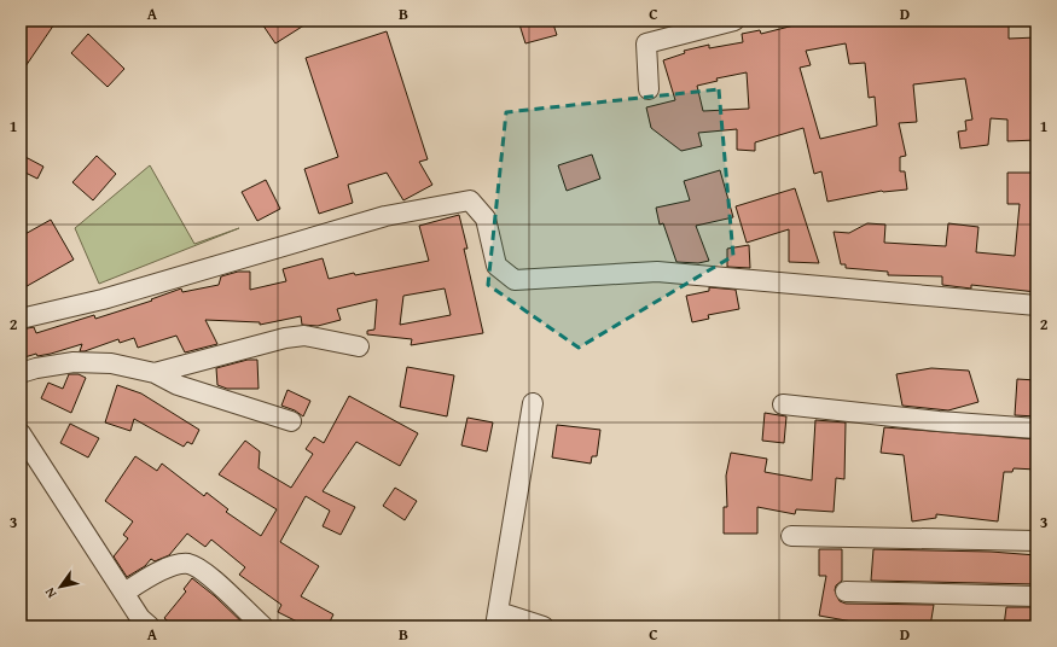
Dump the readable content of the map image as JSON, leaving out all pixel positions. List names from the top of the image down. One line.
{"north":"bottom left","grid":{"columns":["A","B","C","D"],"rows":["1","2","3"]}}
